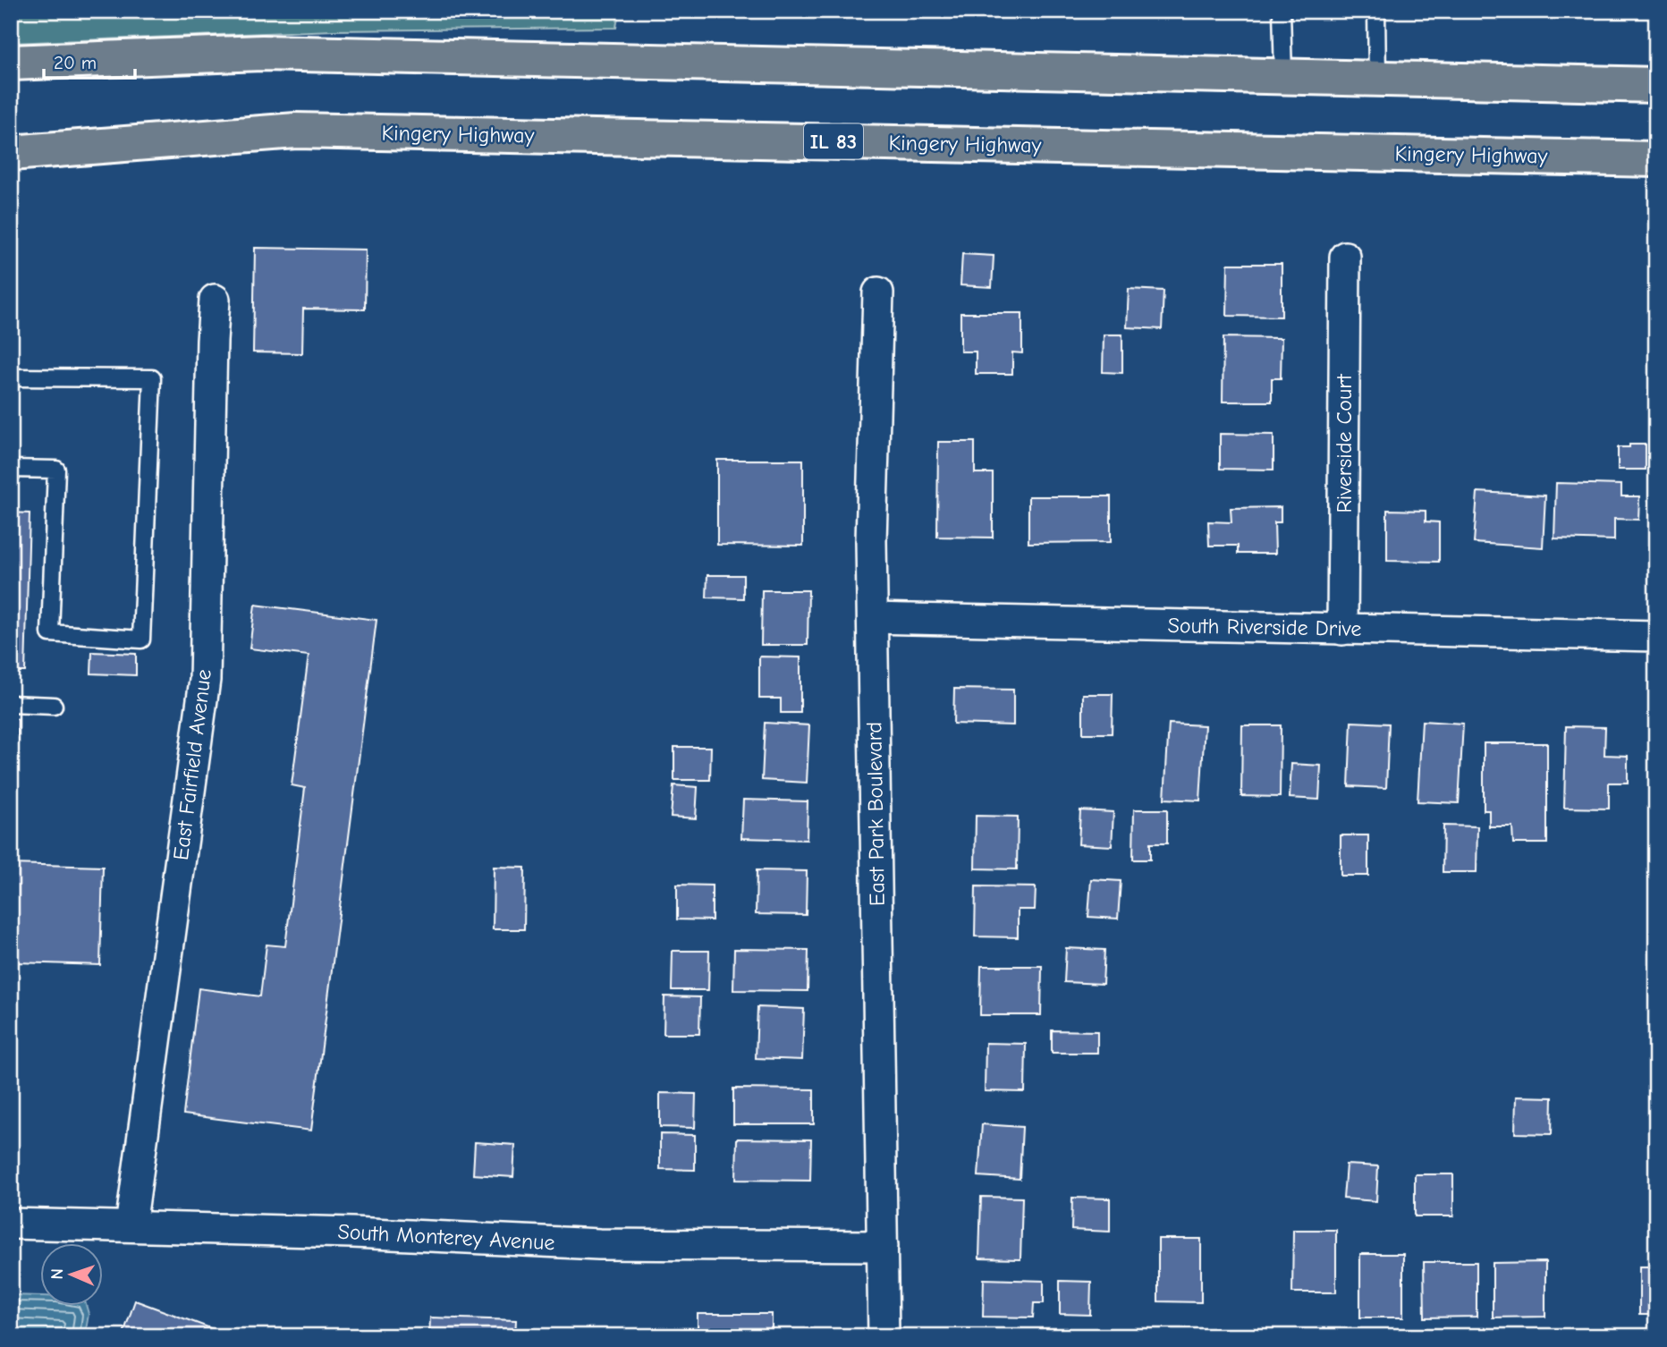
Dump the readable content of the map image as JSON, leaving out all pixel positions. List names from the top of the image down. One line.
{"streets":{"highway":["Kingery Highway","IL 83"],"street":["Riverside Court","South Riverside Drive","East Fairfield Avenue","East Park Boulevard","South Monterey Avenue"]},"crossings":[["Riverside Court","South Riverside Drive"],["South Riverside Drive","East Park Boulevard"],["East Fairfield Avenue","South Monterey Avenue"],["East Park Boulevard","South Monterey Avenue"]],"scale_bar":"20 m","north":"left"}
